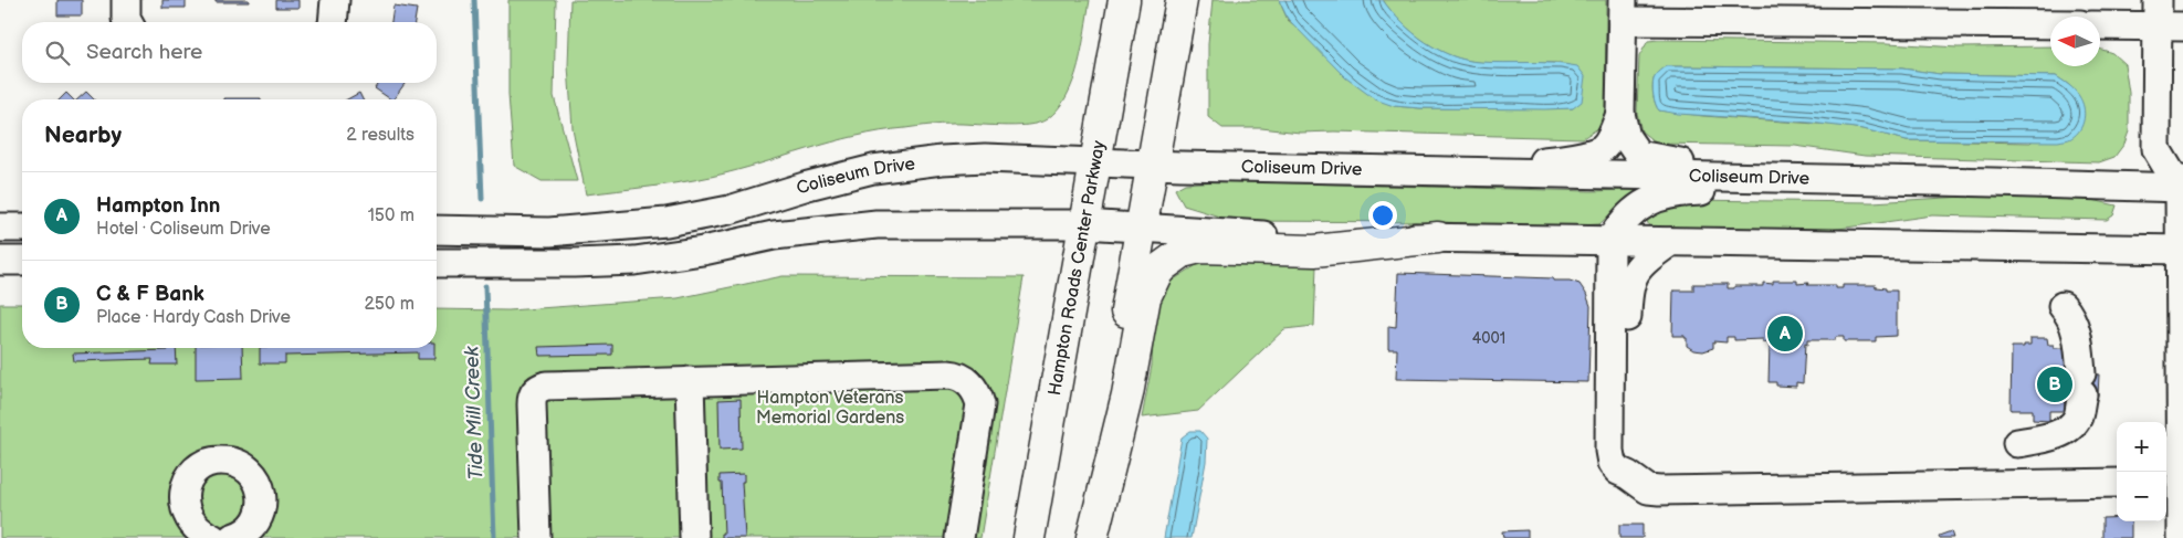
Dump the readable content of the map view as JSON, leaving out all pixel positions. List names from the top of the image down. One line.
{"streets":{"main road":["Hampton Roads Center Parkway"],"street":["Coliseum Drive"]},"crossings":[["Coliseum Drive","Hampton Roads Center Parkway"]],"water":["Tide Mill Creek"],"parks":["Hampton Veterans Memorial Gardens"],"house_numbers":["4001"],"north":"left","page":{"search":"Search here","heading":["Nearby","2 results"],"list":[{"mark":"A","name":"Hampton Inn","note":"Hotel · Coliseum Drive","value":"150 m"},{"mark":"B","name":"C & F Bank","note":"Place · Hardy Cash Drive","value":"250 m"}],"pins":["A","B"],"map_buttons":["+","−"]}}
